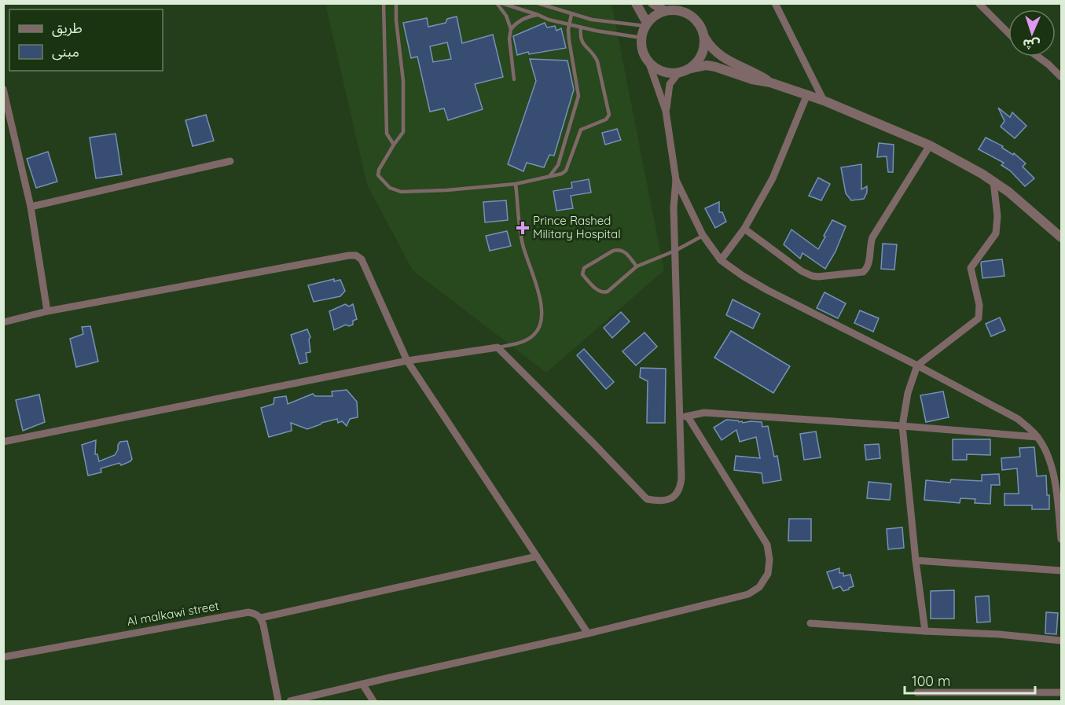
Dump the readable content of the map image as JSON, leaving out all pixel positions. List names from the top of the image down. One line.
{"streets":{"street":["Al malkawi street"]},"places":{"health":["Prince Rashed Military Hospital"]},"legend":["طريق","مبنى"],"scale_bar":"100 m","north":"bottom"}
